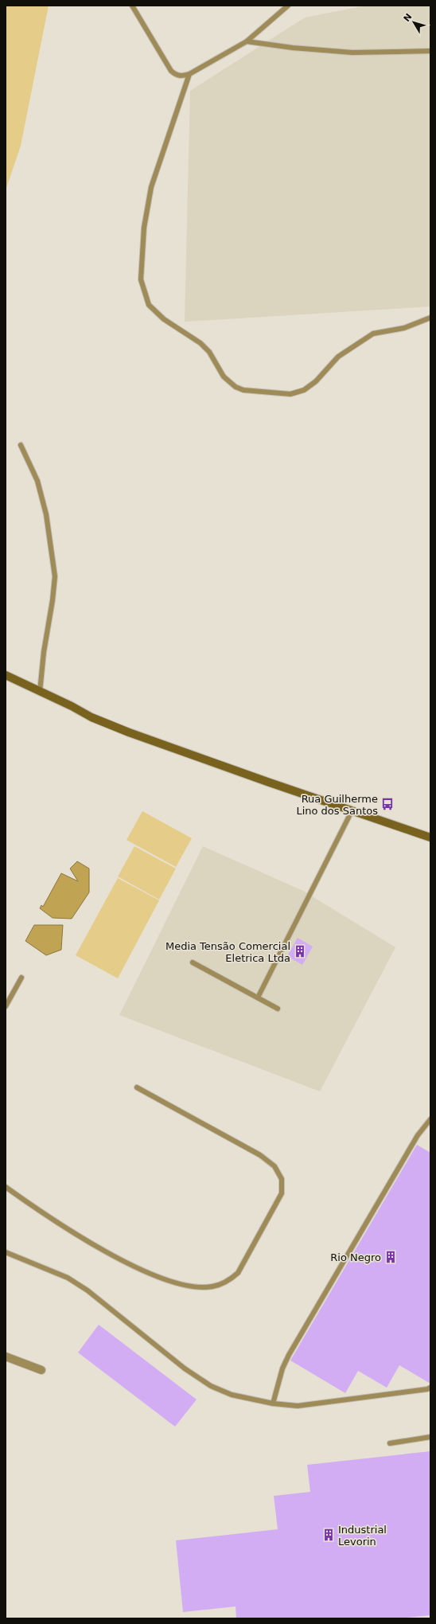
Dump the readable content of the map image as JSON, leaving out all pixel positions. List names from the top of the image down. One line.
{"places":{"bus stop":["Rua Guilherme Lino dos Santos"],"building":["Media Tensão Comercial Eletrica Ltda","Rio Negro","Industrial Levorin"]},"north":"top left"}
